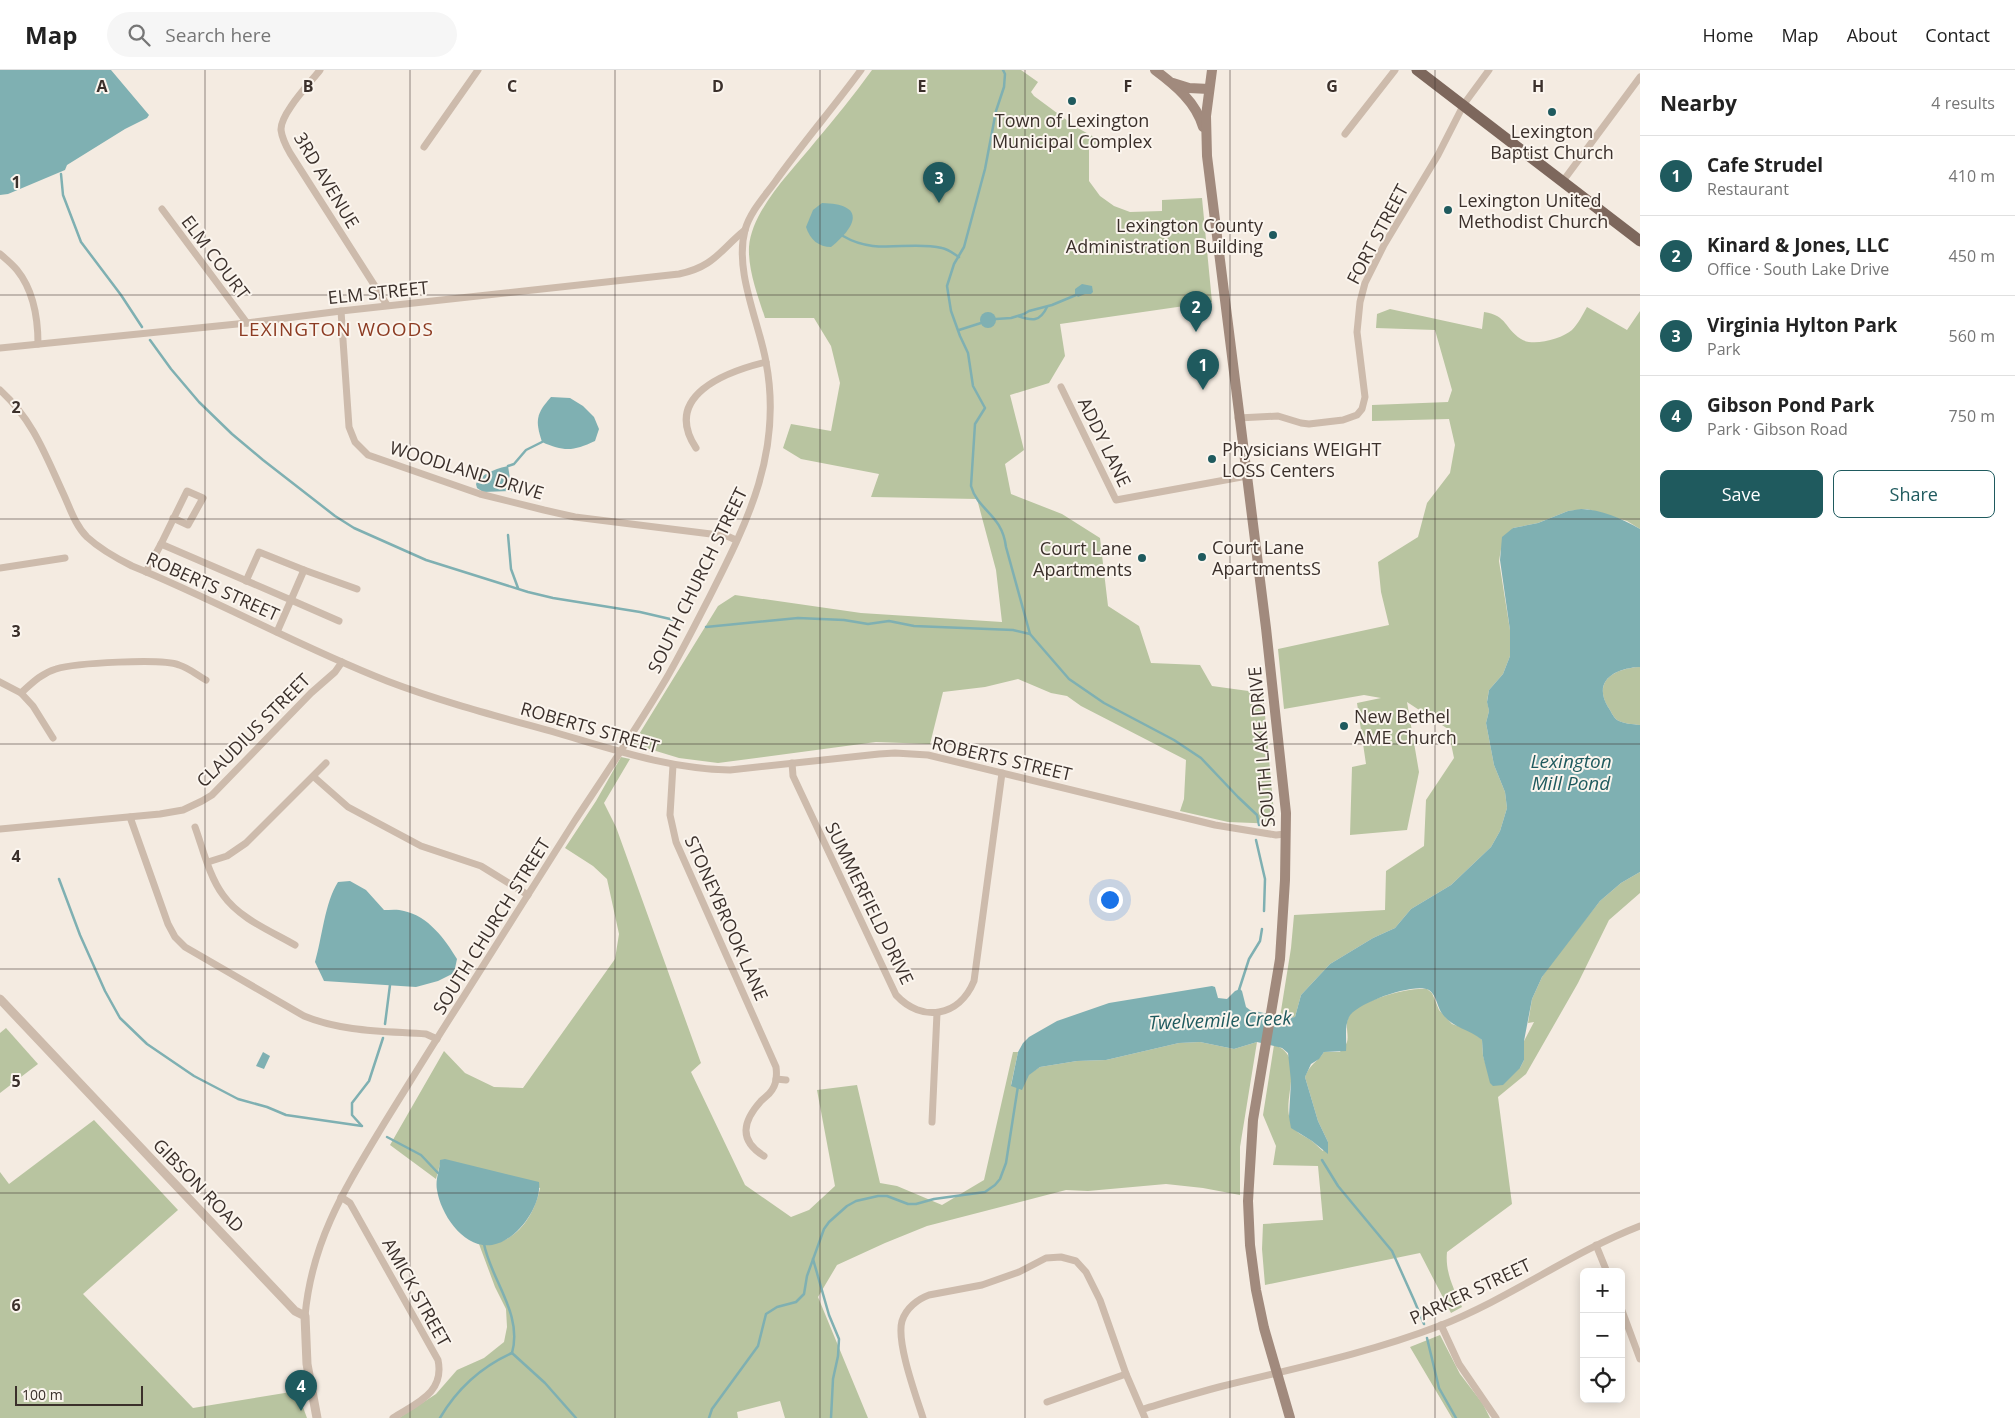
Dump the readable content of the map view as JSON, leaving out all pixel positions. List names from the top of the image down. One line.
{"streets":{"main road":["SOUTH LAKE DRIVE"],"street":["3RD AVENUE","FORT STREET","ELM COURT","ELM STREET","ADDY LANE","WOODLAND DRIVE","SOUTH CHURCH STREET","ROBERTS STREET","CLAUDIUS STREET","SUMMERFIELD DRIVE","STONEYBROOK LANE","GIBSON ROAD","PARKER STREET","AMICK STREET"]},"crossings":[["3RD AVENUE","ELM STREET"],["FORT STREET","SOUTH LAKE DRIVE"],["ELM COURT","ELM STREET"],["ELM STREET","WOODLAND DRIVE"],["ELM STREET","SOUTH CHURCH STREET"],["ADDY LANE","SOUTH LAKE DRIVE"],["WOODLAND DRIVE","SOUTH CHURCH STREET"],["SOUTH CHURCH STREET","ROBERTS STREET"],["SOUTH CHURCH STREET","GIBSON ROAD"],["SOUTH CHURCH STREET","AMICK STREET"],["ROBERTS STREET","CLAUDIUS STREET"],["ROBERTS STREET","SOUTH LAKE DRIVE"],["ROBERTS STREET","SUMMERFIELD DRIVE"],["ROBERTS STREET","STONEYBROOK LANE"],["SOUTH LAKE DRIVE","PARKER STREET"]],"districts":["LEXINGTON WOODS"],"water":["Lexington Mill Pond","Twelvemile Creek"],"places":["Town of Lexington Municipal Complex","Lexington Baptist Church","Lexington United Methodist Church","Lexington County Administration Building","Physicians WEIGHT LOSS Centers","Court Lane ApartmentsS","Court Lane Apartments","New Bethel AME Church"],"scale_bar":"100 m","page":{"header":"Map","search":"Search here","nav":["Home","Map","About","Contact"],"heading":["Nearby","4 results"],"list":[{"mark":"1","name":"Cafe Strudel","note":"Restaurant","value":"410 m"},{"mark":"2","name":"Kinard & Jones, LLC","note":"Office · South Lake Drive","value":"450 m"},{"mark":"3","name":"Virginia Hylton Park","note":"Park","value":"560 m"},{"mark":"4","name":"Gibson Pond Park","note":"Park · Gibson Road","value":"750 m"}],"pins":["3","2","1","4"],"buttons":["Save","Share"],"map_buttons":["+","−"],"scale":"100 m"},"grid":{"columns":["A","B","C","D","E","F","G","H"],"rows":["1","2","3","4","5","6"]}}
